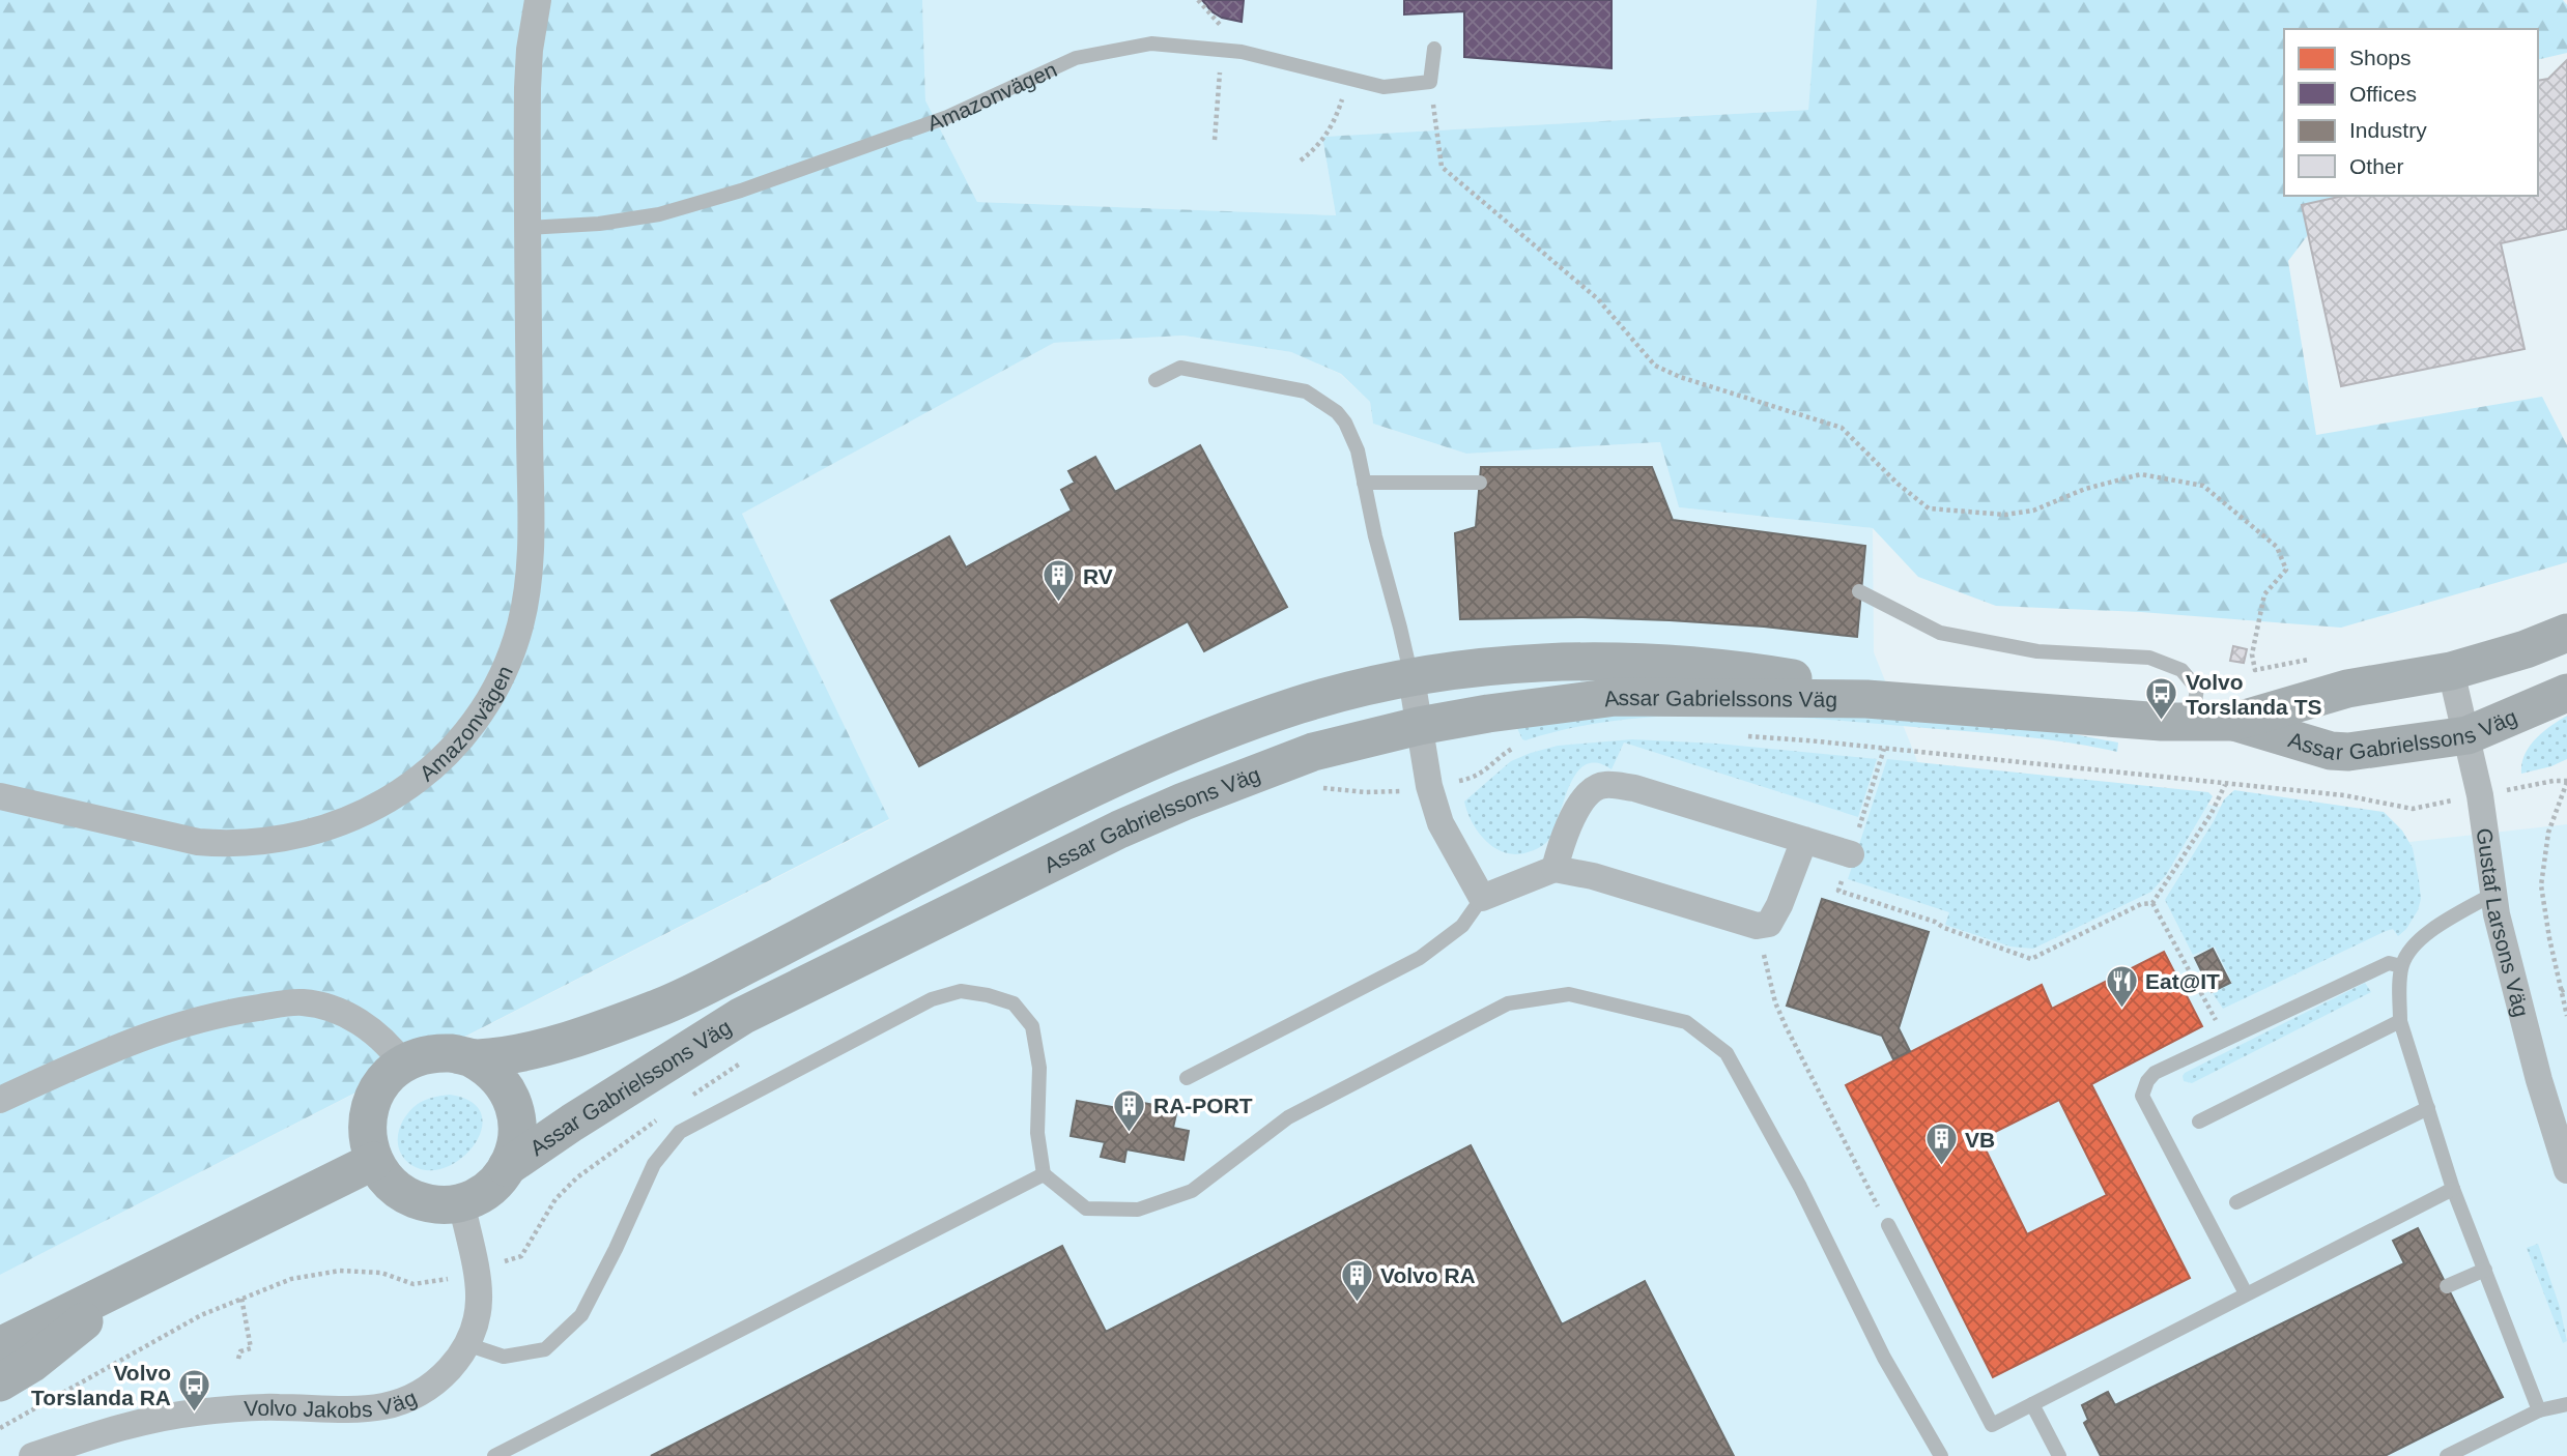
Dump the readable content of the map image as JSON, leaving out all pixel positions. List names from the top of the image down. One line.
{"streets":{"street":["Amazonvägen","Assar Gabrielssons Väg","Gustaf Larsons Väg","Volvo Jakobs Väg"]},"crossings":[["Assar Gabrielssons Väg","Gustaf Larsons Väg"],["Assar Gabrielssons Väg","Volvo Jakobs Väg"]],"places":{"building":["RV","RA-PORT","VB","Volvo RA"],"bus stop":["Volvo Torslanda TS","Volvo Torslanda RA"],"restaurant":["Eat@IT"]},"legend":["Shops","Offices","Industry","Other"]}
